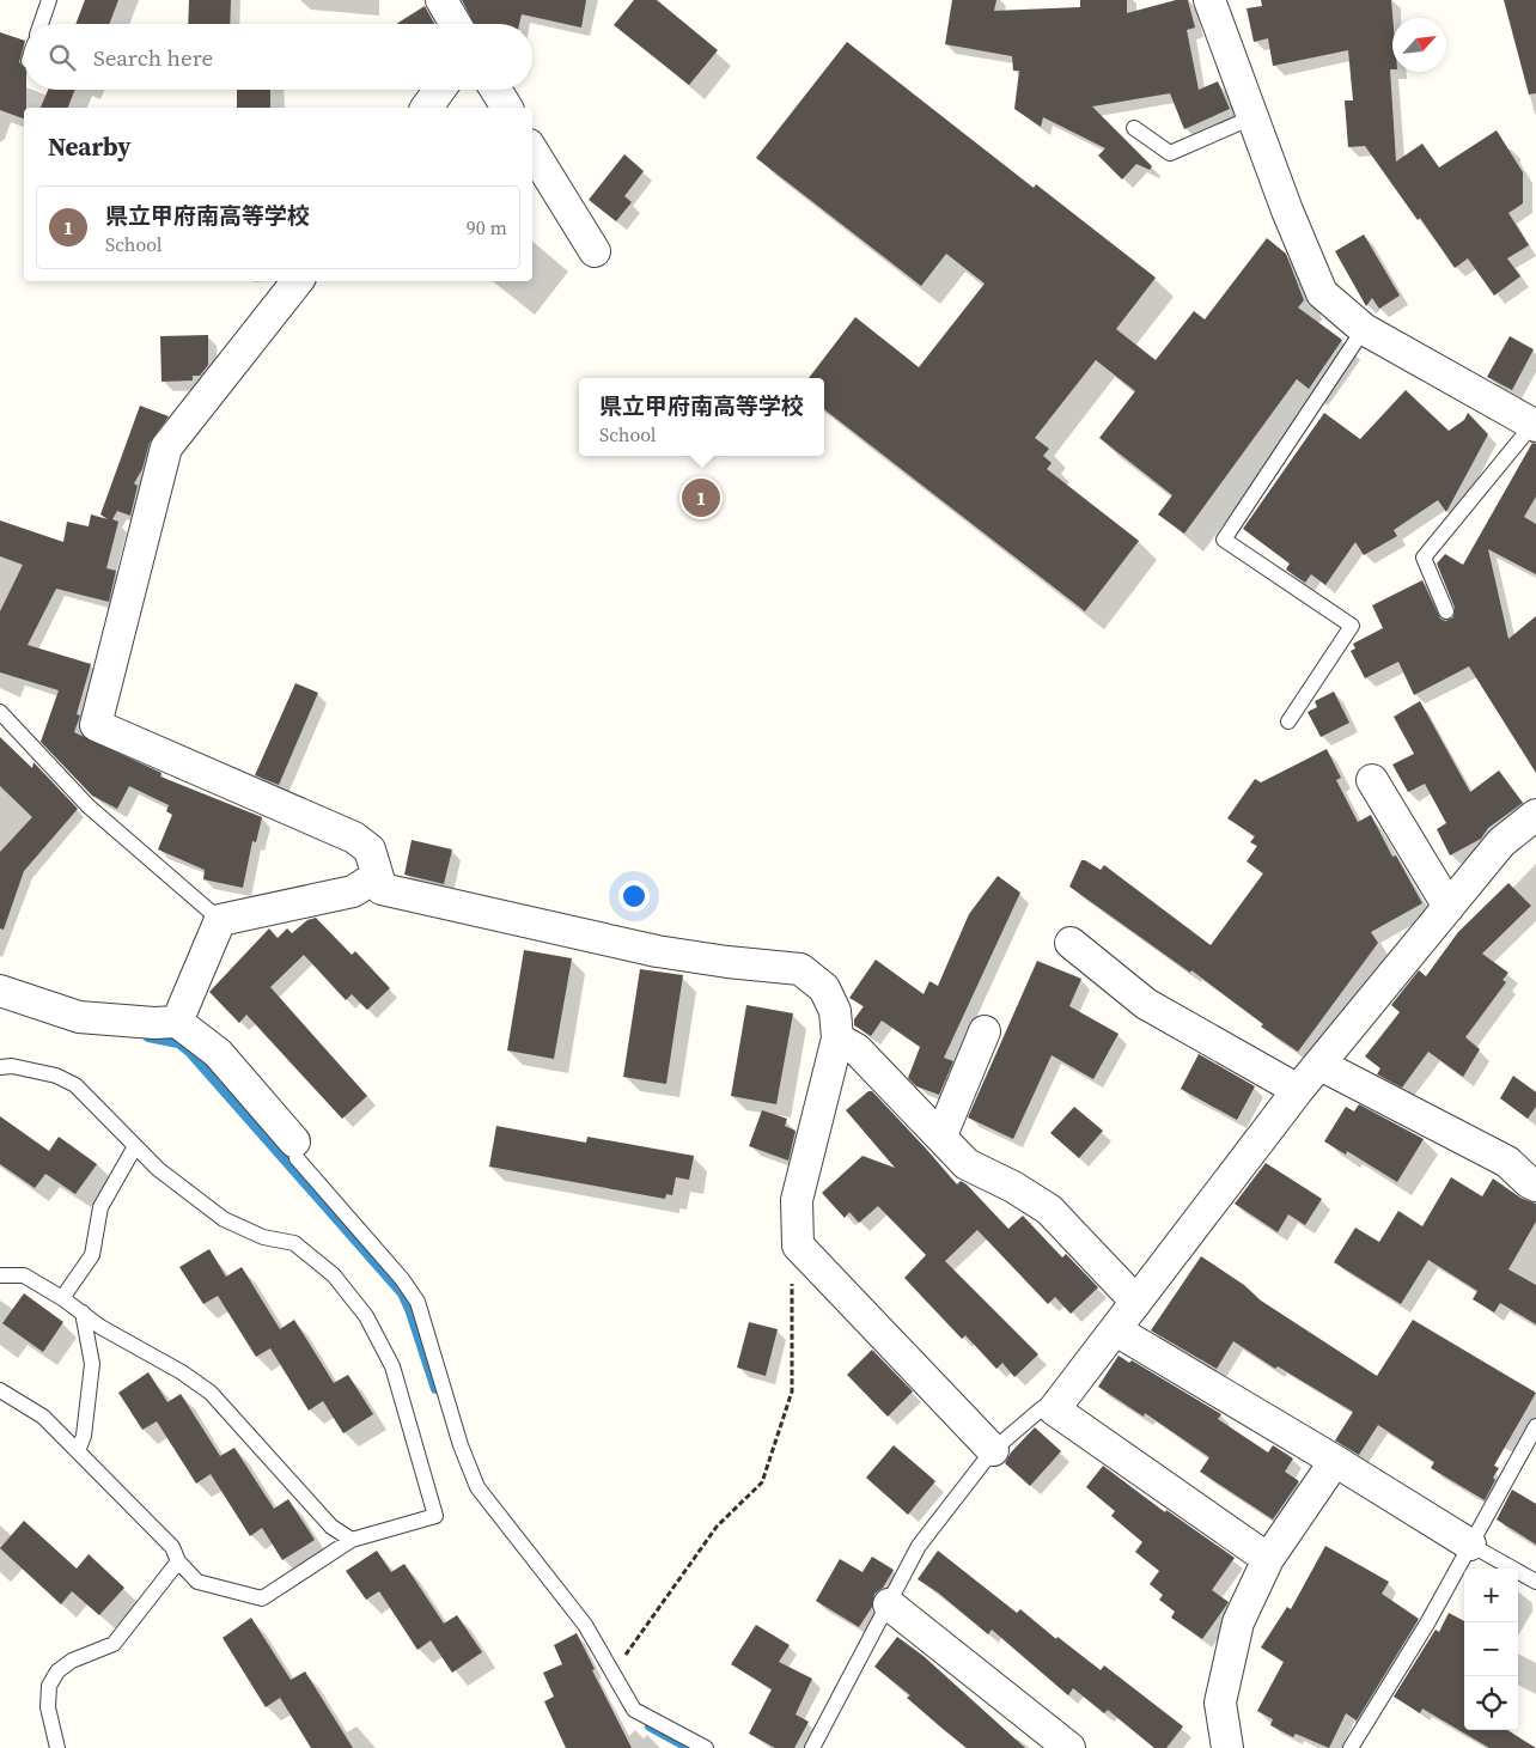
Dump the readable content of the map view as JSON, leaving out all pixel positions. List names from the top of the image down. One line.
{"north":"top right","page":{"search":"Search here","heading":"Nearby","list":[{"mark":"1","name":"県立甲府南高等学校","note":"School","value":"90 m"}],"popup":["県立甲府南高等学校","School"],"pins":"1","map_buttons":["+","−"]}}
